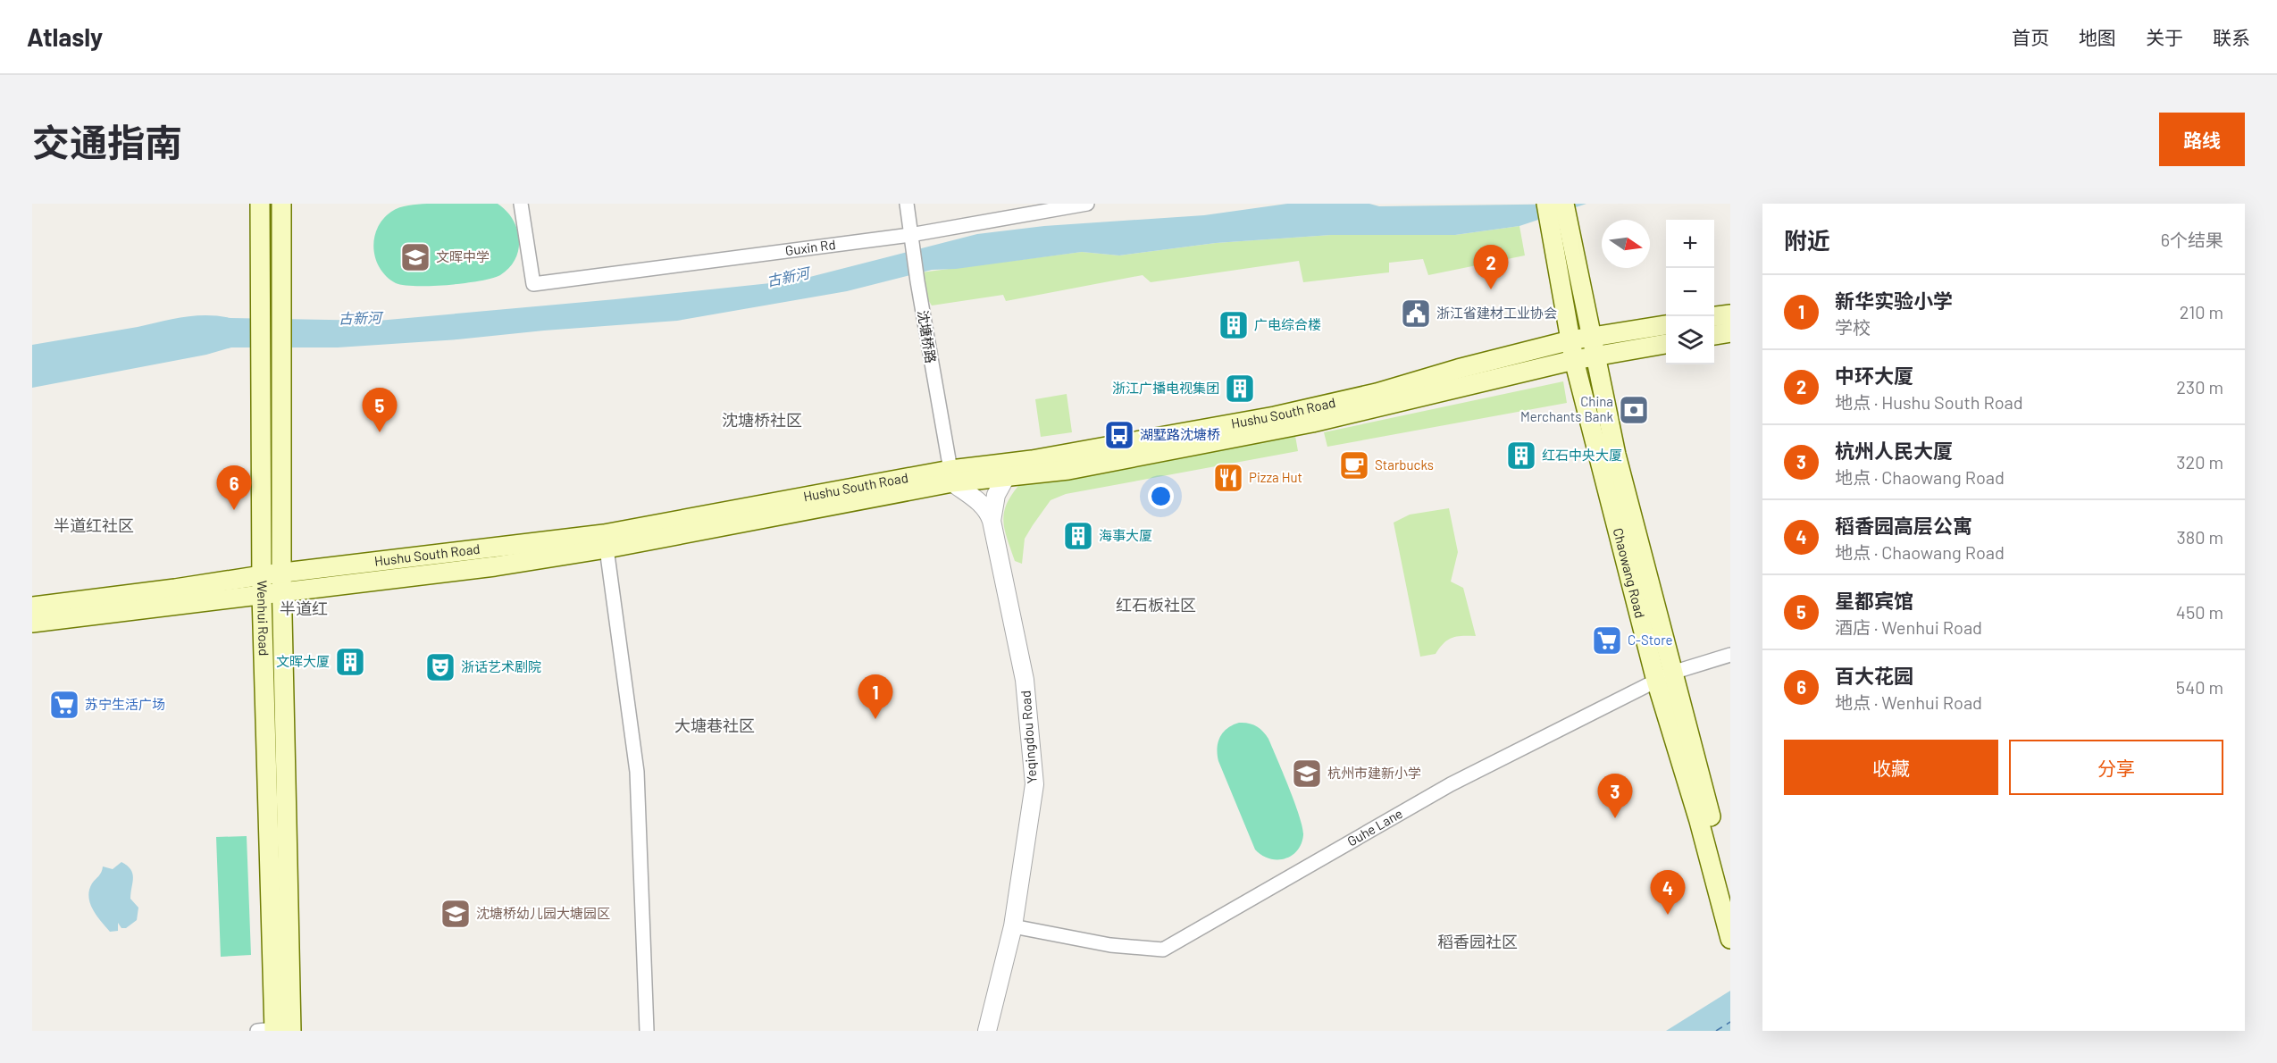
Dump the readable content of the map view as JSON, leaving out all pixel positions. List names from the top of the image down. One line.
{"streets":{"main road":["Hushu South Road","Chaowang Road","Wenhui Road"],"street":["Guxin Rd","沈塘桥路","Yeqingdou Road","Guhe Lane"]},"crossings":[["Guxin Rd","沈塘桥路"],["沈塘桥路","Hushu South Road"],["Hushu South Road","Chaowang Road"],["Hushu South Road","Wenhui Road"],["Hushu South Road","Yeqingdou Road"],["Chaowang Road","Guhe Lane"],["Yeqingdou Road","Guhe Lane"]],"districts":["沈塘桥社区","半道红社区","红石板社区","半道红","大塘巷社区","稻香园社区"],"water":["古新河"],"places":{"school or university":["文晖中学","杭州市建新小学","沈塘桥幼儿园大塘园区"],"public building":["浙江省建材工业协会"],"building":["广电综合楼","浙江广播电视集团","红石中央大厦","海事大厦","文晖大厦"],"bank":["China Merchants Bank"],"bus stop":["湖墅路沈塘桥"],"cafe":["Starbucks"],"restaurant":["Pizza Hut"],"supermarket":["C-Store","苏宁生活广场"],"theatre":["浙话艺术剧院"]},"north":"right","page":{"header":"Atlasly","nav":["首页","地图","关于","联系"],"title":"交通指南","buttons":["路线",["收藏","分享"]],"heading":["附近","6个结果"],"map_buttons":["+","−"],"pins":["2","5","6","1","3","4"],"list":[{"mark":"1","name":"新华实验小学","note":"学校","value":"210 m"},{"mark":"2","name":"中环大厦","note":"地点 · Hushu South Road","value":"230 m"},{"mark":"3","name":"杭州人民大厦","note":"地点 · Chaowang Road","value":"320 m"},{"mark":"4","name":"稻香园高层公寓","note":"地点 · Chaowang Road","value":"380 m"},{"mark":"5","name":"星都宾馆","note":"酒店 · Wenhui Road","value":"450 m"},{"mark":"6","name":"百大花园","note":"地点 · Wenhui Road","value":"540 m"}]}}
